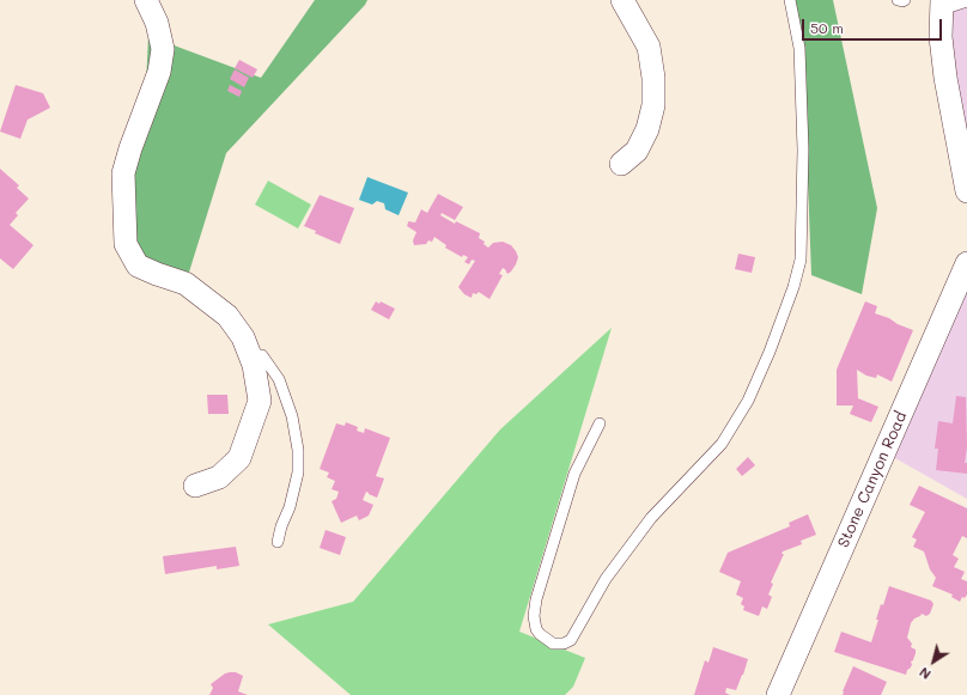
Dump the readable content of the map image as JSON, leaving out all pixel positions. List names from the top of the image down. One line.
{"streets":{"street":["Stone Canyon Road"]},"scale_bar":"50 m","north":"bottom left"}
